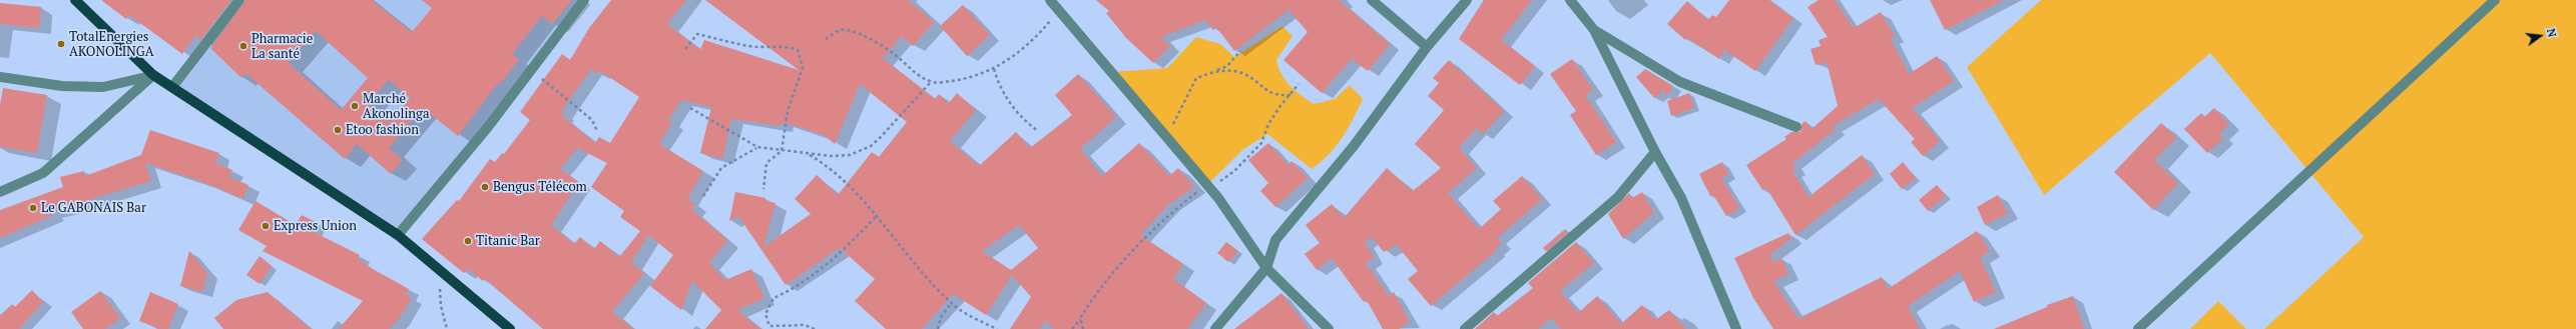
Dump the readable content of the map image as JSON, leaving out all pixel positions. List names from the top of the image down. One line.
{"places":["TotalEnergies AKONOLINGA","Pharmacie La santé","Marché Akonolinga","Etoo fashion","Bengus Télécom","Le GABONAIS Bar","Express Union","Titanic Bar"],"north":"right"}
